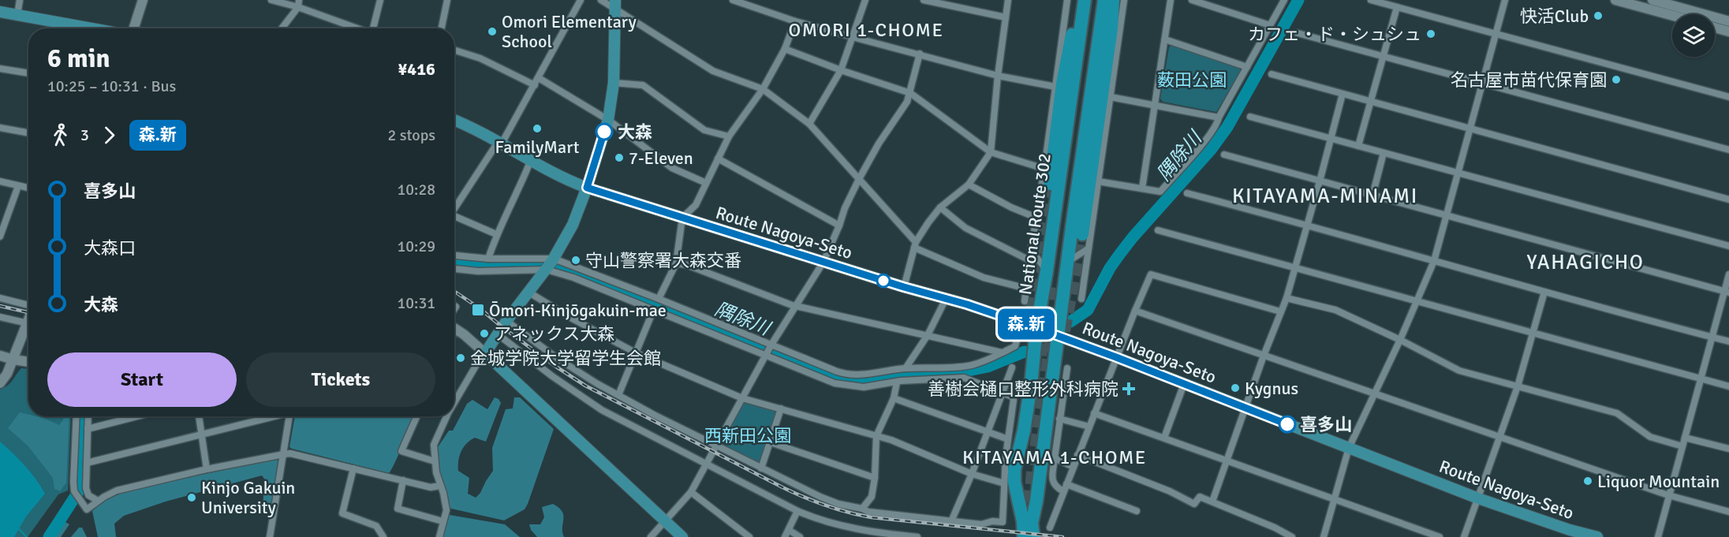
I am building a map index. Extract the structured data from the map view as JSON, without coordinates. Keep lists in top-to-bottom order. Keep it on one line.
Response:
{"streets":{"highway":["National Route 302"],"main road":["Route Nagoya-Seto"]},"crossings":[["National Route 302","Route Nagoya-Seto"]],"districts":["OMORI 1-CHOME","KITAYAMA-MINAMI","YAHAGICHO","KITAYAMA 1-CHOME"],"water":["隅除川"],"parks":["薮田公園","西新田公園"],"places":{"other":["快活Club","Omori Elementary School","カフェ・ド・シュシュ","名古屋市苗代保育園","FamilyMart","大森","7-Eleven","守山警察署大森交番","アネックス大森","金城学院大学留学生会館","Kygnus","喜多山","Liquor Mountain","Kinjo Gakuin University"],"transit":["Ōmori-Kinjōgakuin-mae"],"health":["善樹会樋口整形外科病院"]},"lines":["bus line 森.新"],"page":{"on_map":"森.新","heading":["6 min","10:25 – 10:31 · Bus","¥416"],"legs":["3","森.新","2 stops"],"list":[{"name":"喜多山","value":"10:28"},{"name":"大森口","value":"10:29"},{"name":"大森","value":"10:31"}],"buttons":["Start","Tickets"]}}
